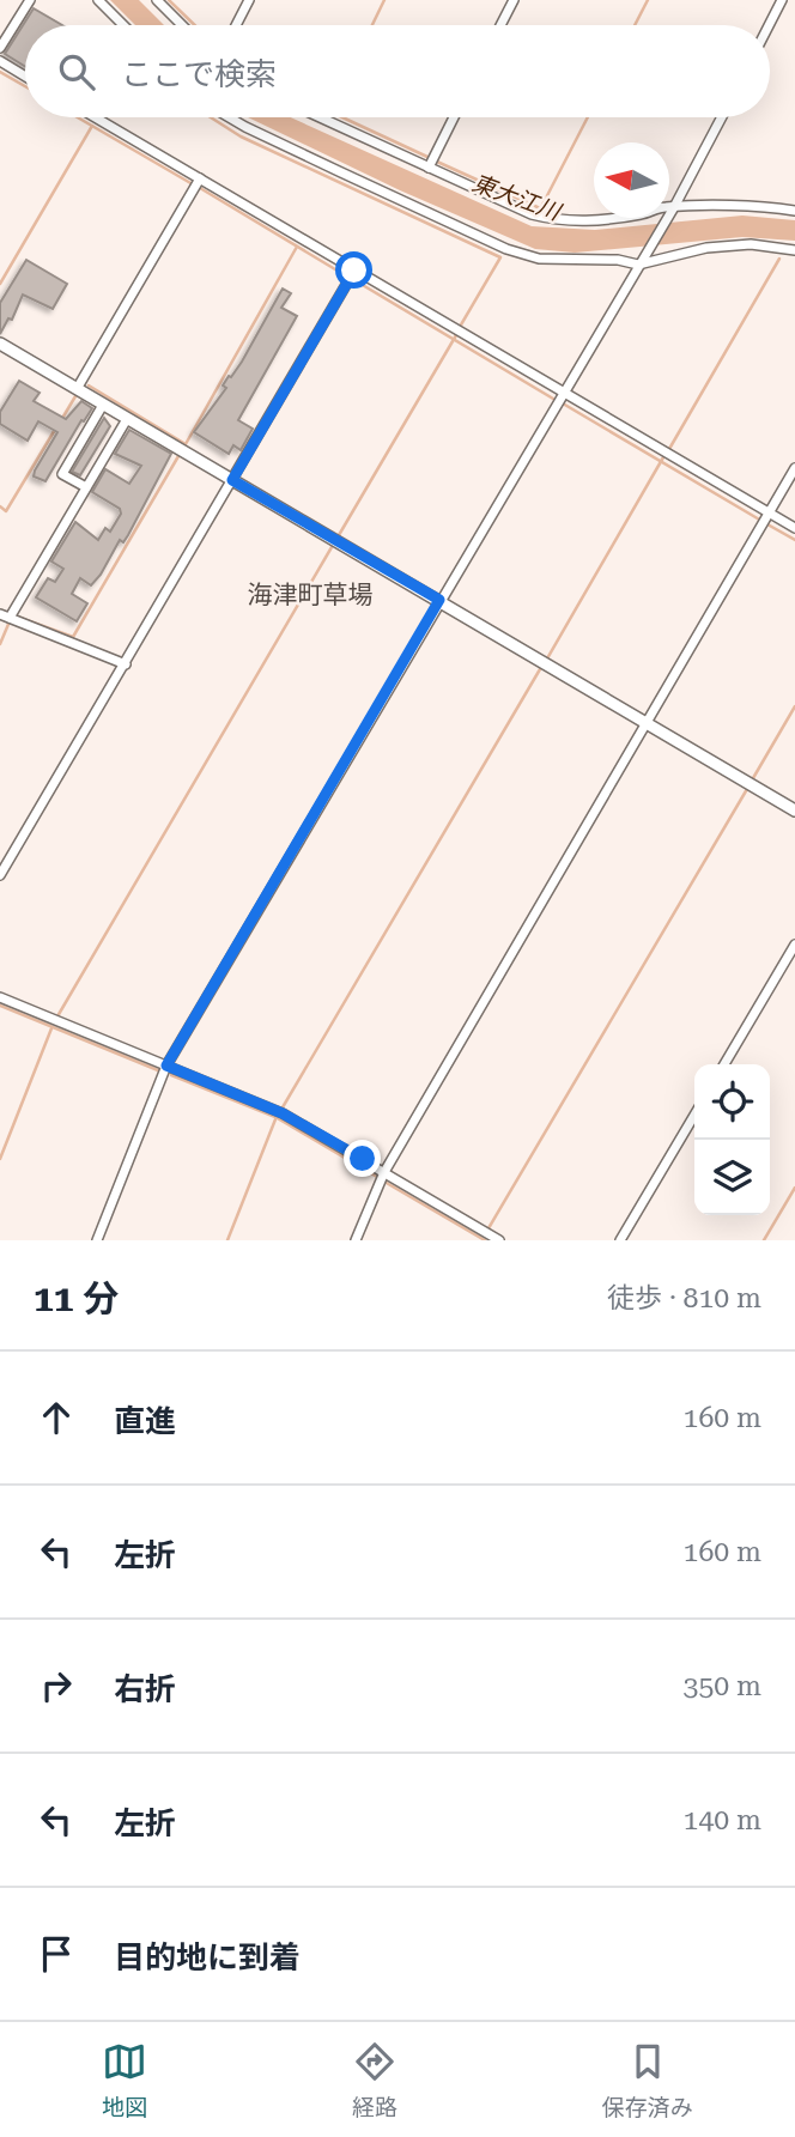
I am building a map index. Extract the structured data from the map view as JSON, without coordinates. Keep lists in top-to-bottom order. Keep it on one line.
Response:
{"districts":["海津町草場"],"water":["東大江川"],"north":"left","page":{"search":"ここで検索","heading":["11 分","徒歩 · 810 m"],"list":[["直進","160 m"],["左折","160 m"],["右折","350 m"],["左折","140 m"],"目的地に到着"],"nav":["地図","経路","保存済み"]}}
